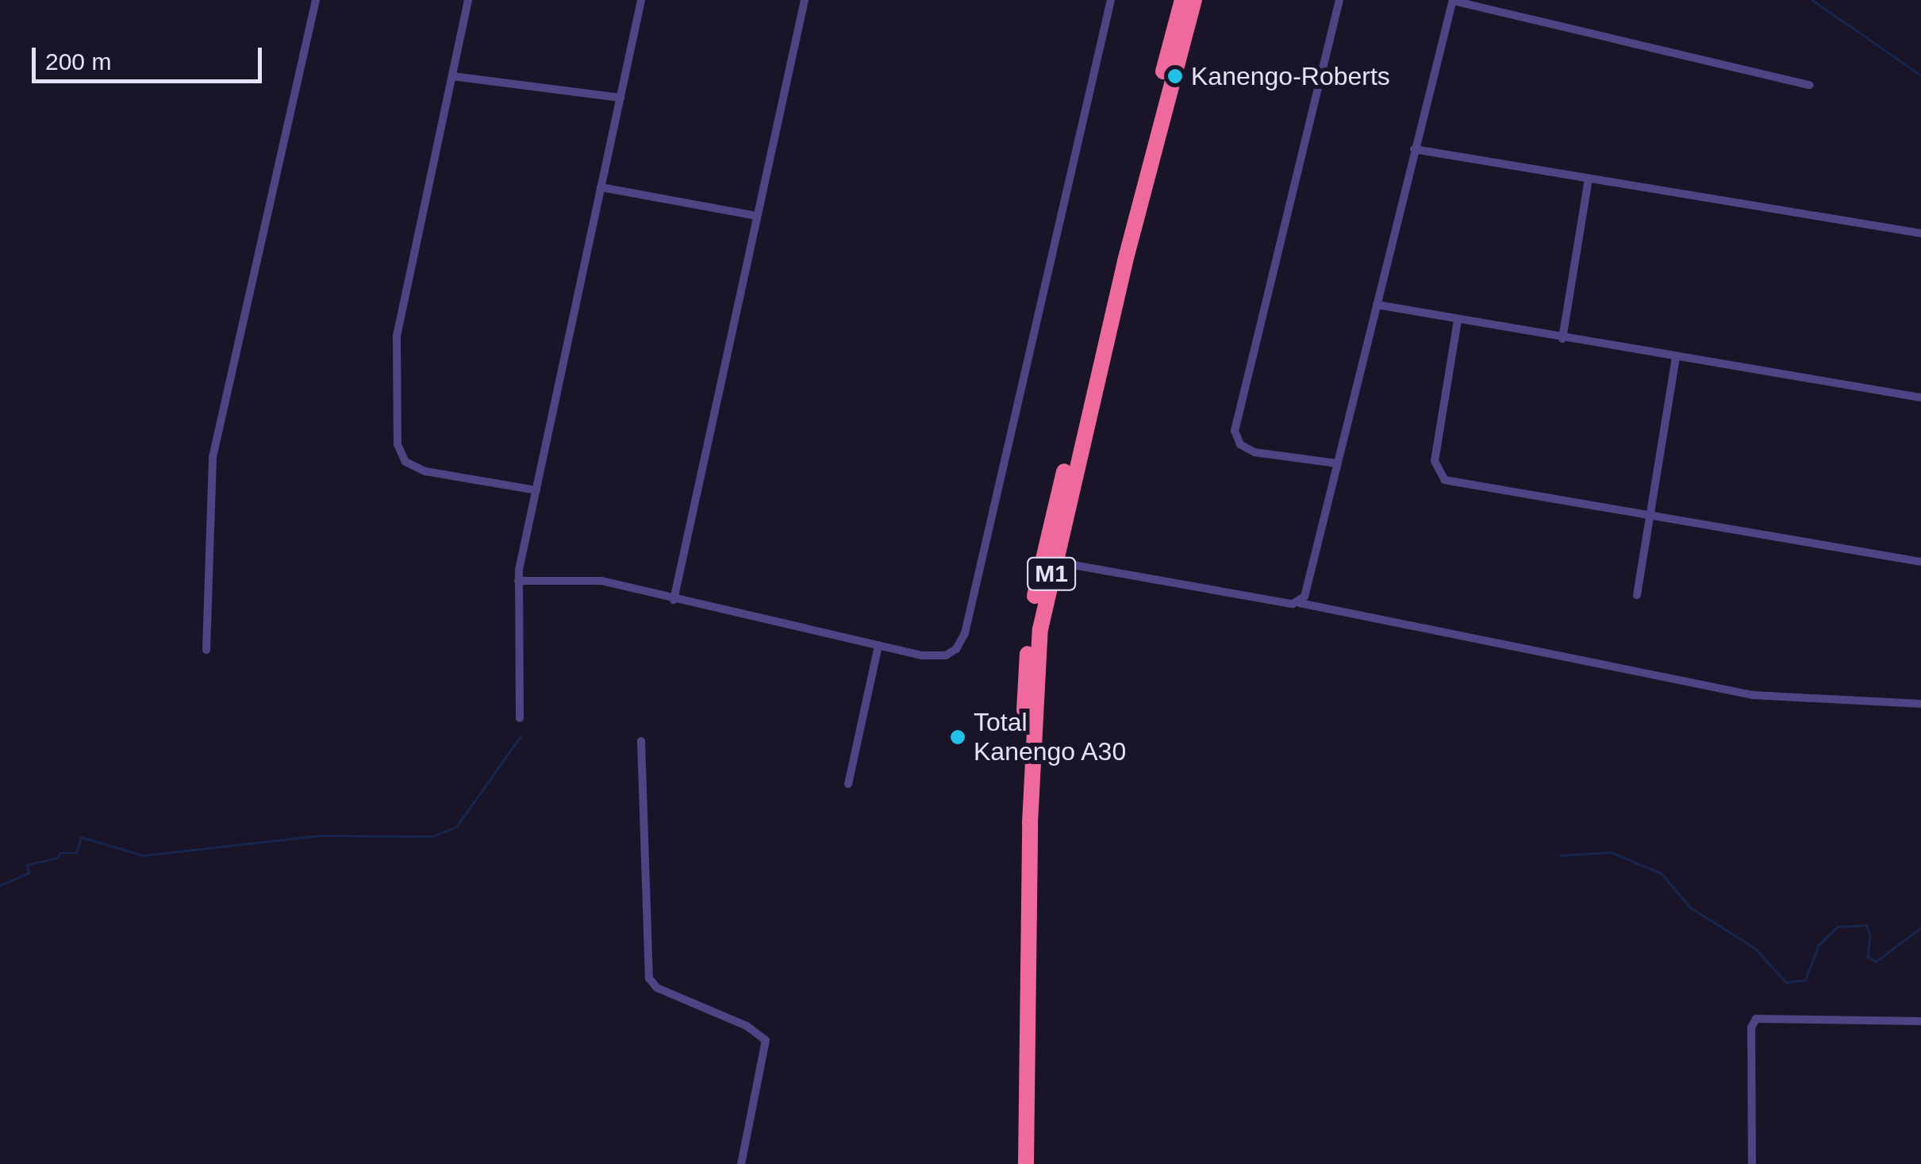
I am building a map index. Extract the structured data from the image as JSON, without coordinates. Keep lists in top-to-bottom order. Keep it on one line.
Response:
{"streets":{"highway":["M1"]},"places":["Kanengo-Roberts","Total Kanengo A30"],"scale_bar":"200 m"}
